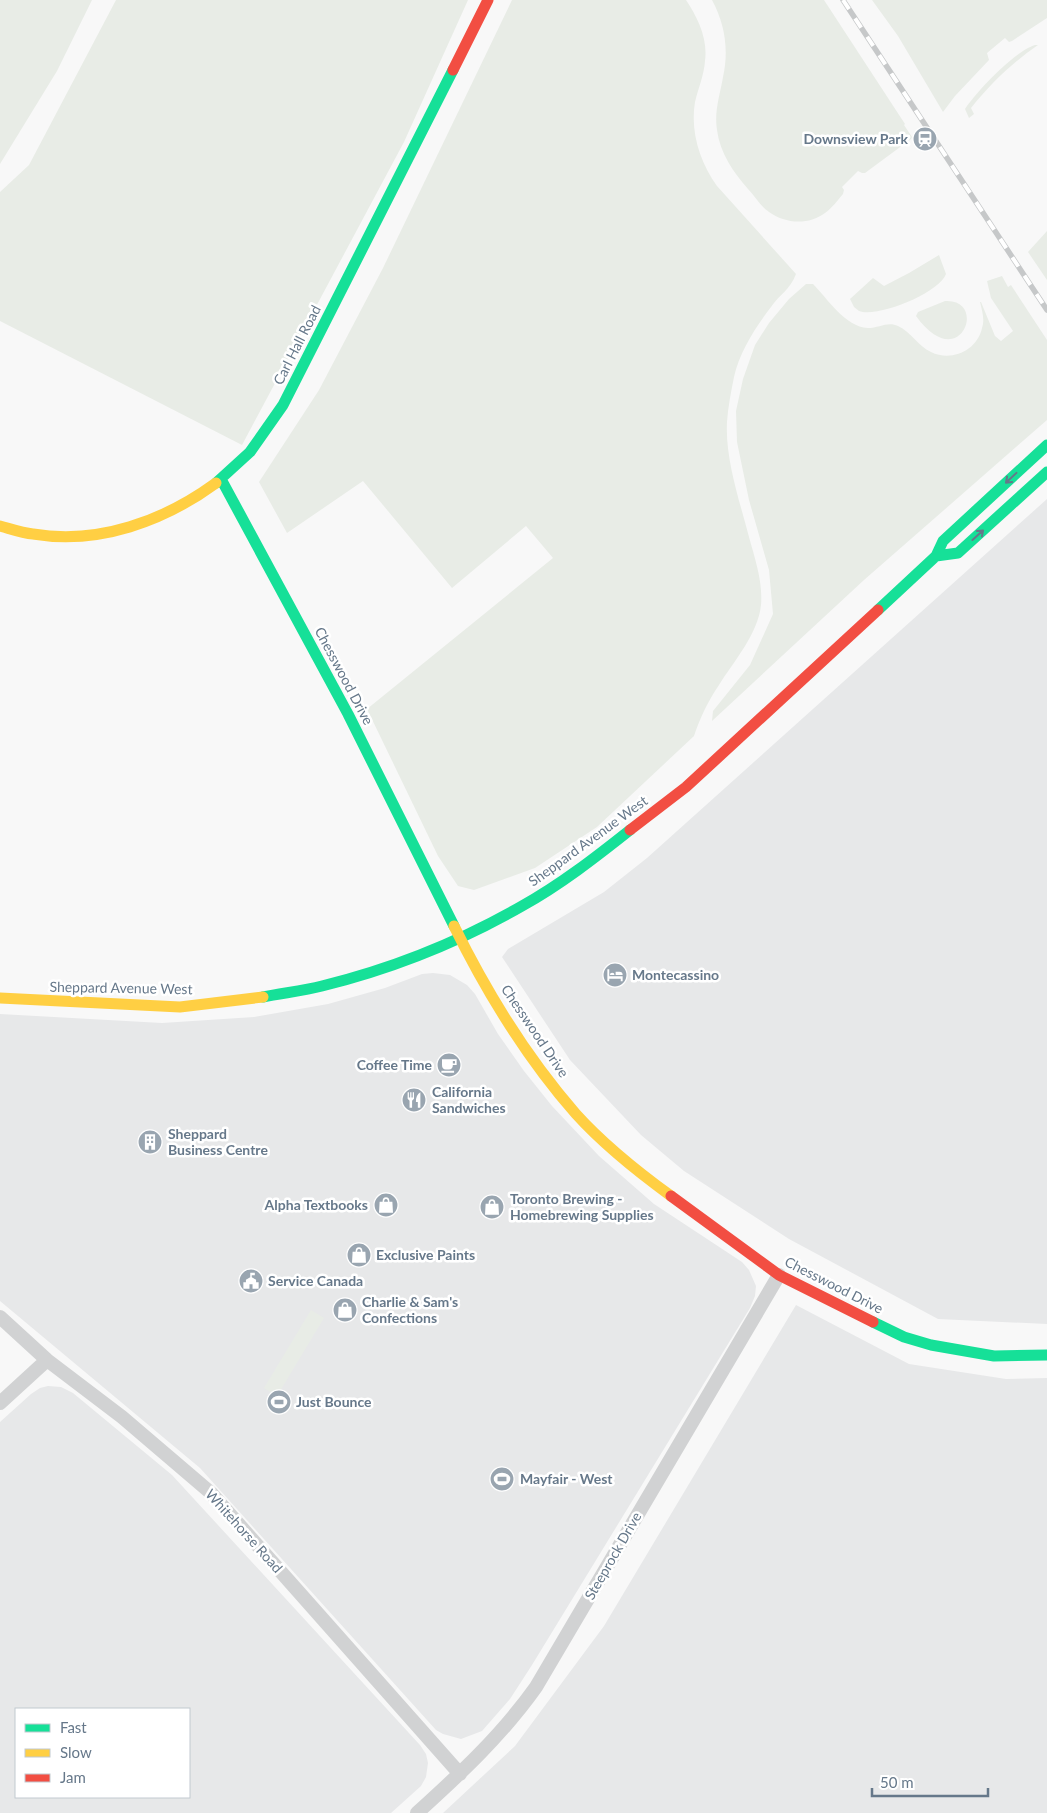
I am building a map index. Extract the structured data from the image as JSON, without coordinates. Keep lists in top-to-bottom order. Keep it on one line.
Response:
{"streets":{"street":["Carl Hall Road","Chesswood Drive","Sheppard Avenue West","Whitehorse Road","Steeprock Drive"]},"crossings":[["Carl Hall Road","Chesswood Drive"],["Chesswood Drive","Sheppard Avenue West"],["Chesswood Drive","Steeprock Drive"],["Whitehorse Road","Steeprock Drive"]],"places":{"station":["Downsview Park"],"hotel":["Montecassino"],"cafe":["Coffee Time"],"restaurant":["California Sandwiches"],"building":["Sheppard Business Centre"],"shop":["Alpha Textbooks","Toronto Brewing - Homebrewing Supplies","Exclusive Paints","Charlie & Sam's Confections"],"public building":["Service Canada"],"sports":["Just Bounce","Mayfair - West"]},"legend":["Fast","Slow","Jam"],"scale_bar":"50 m"}
